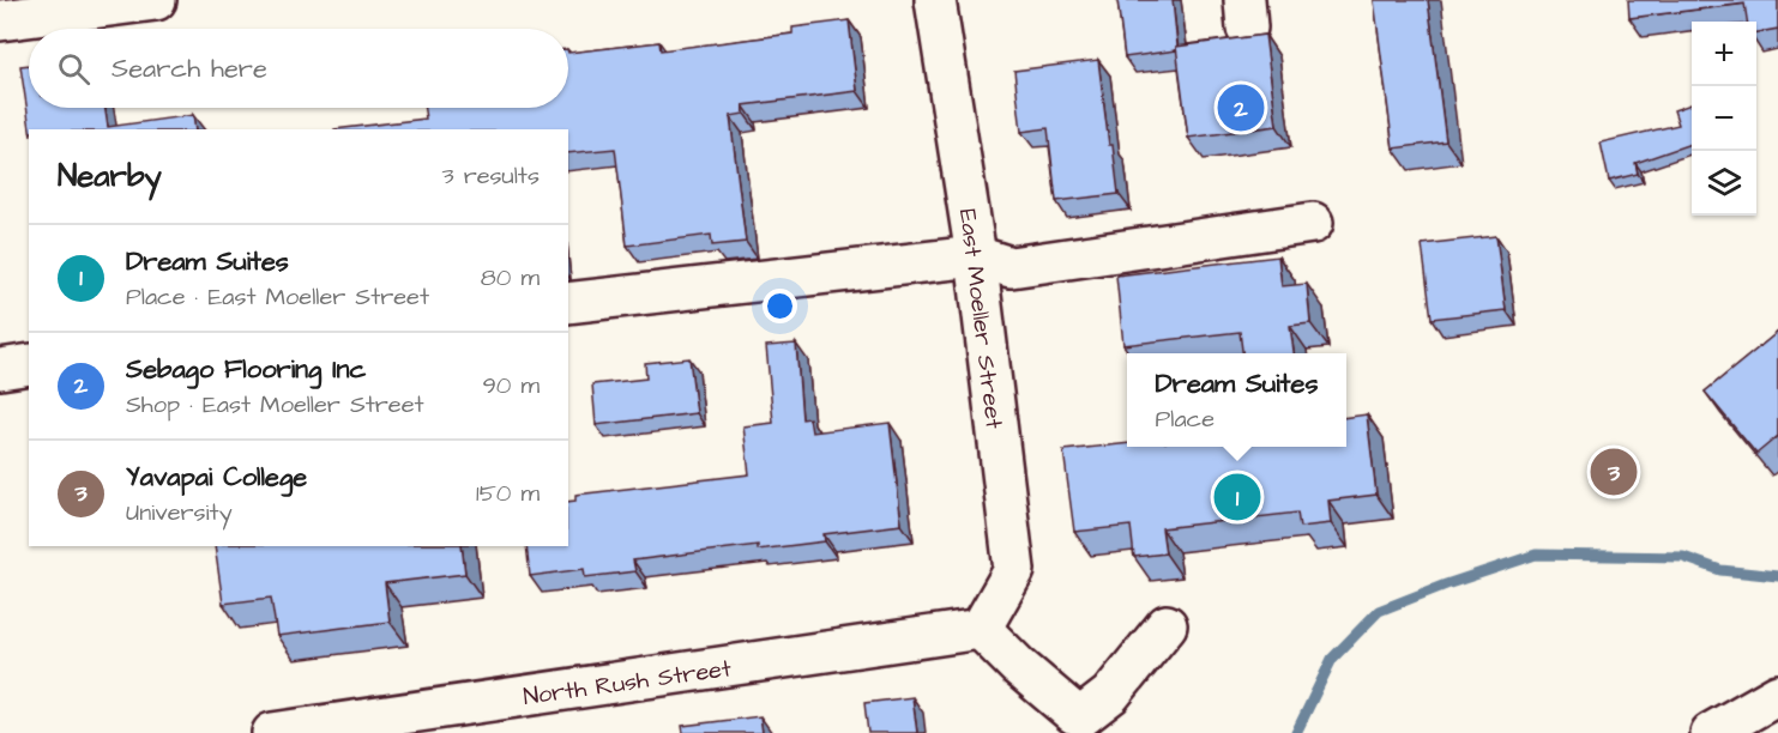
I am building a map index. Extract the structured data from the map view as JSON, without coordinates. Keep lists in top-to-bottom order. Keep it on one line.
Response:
{"streets":{"street":["East Moeller Street","North Rush Street"]},"crossings":[["East Moeller Street","North Rush Street"]],"page":{"map_buttons":["+","−"],"search":"Search here","pins":["2","3","1"],"heading":["Nearby","3 results"],"list":[{"mark":"1","name":"Dream Suites","note":"Place · East Moeller Street","value":"80 m"},{"mark":"2","name":"Sebago Flooring Inc","note":"Shop · East Moeller Street","value":"90 m"},{"mark":"3","name":"Yavapai College","note":"University","value":"150 m"}],"popup":["Dream Suites","Place"]}}
